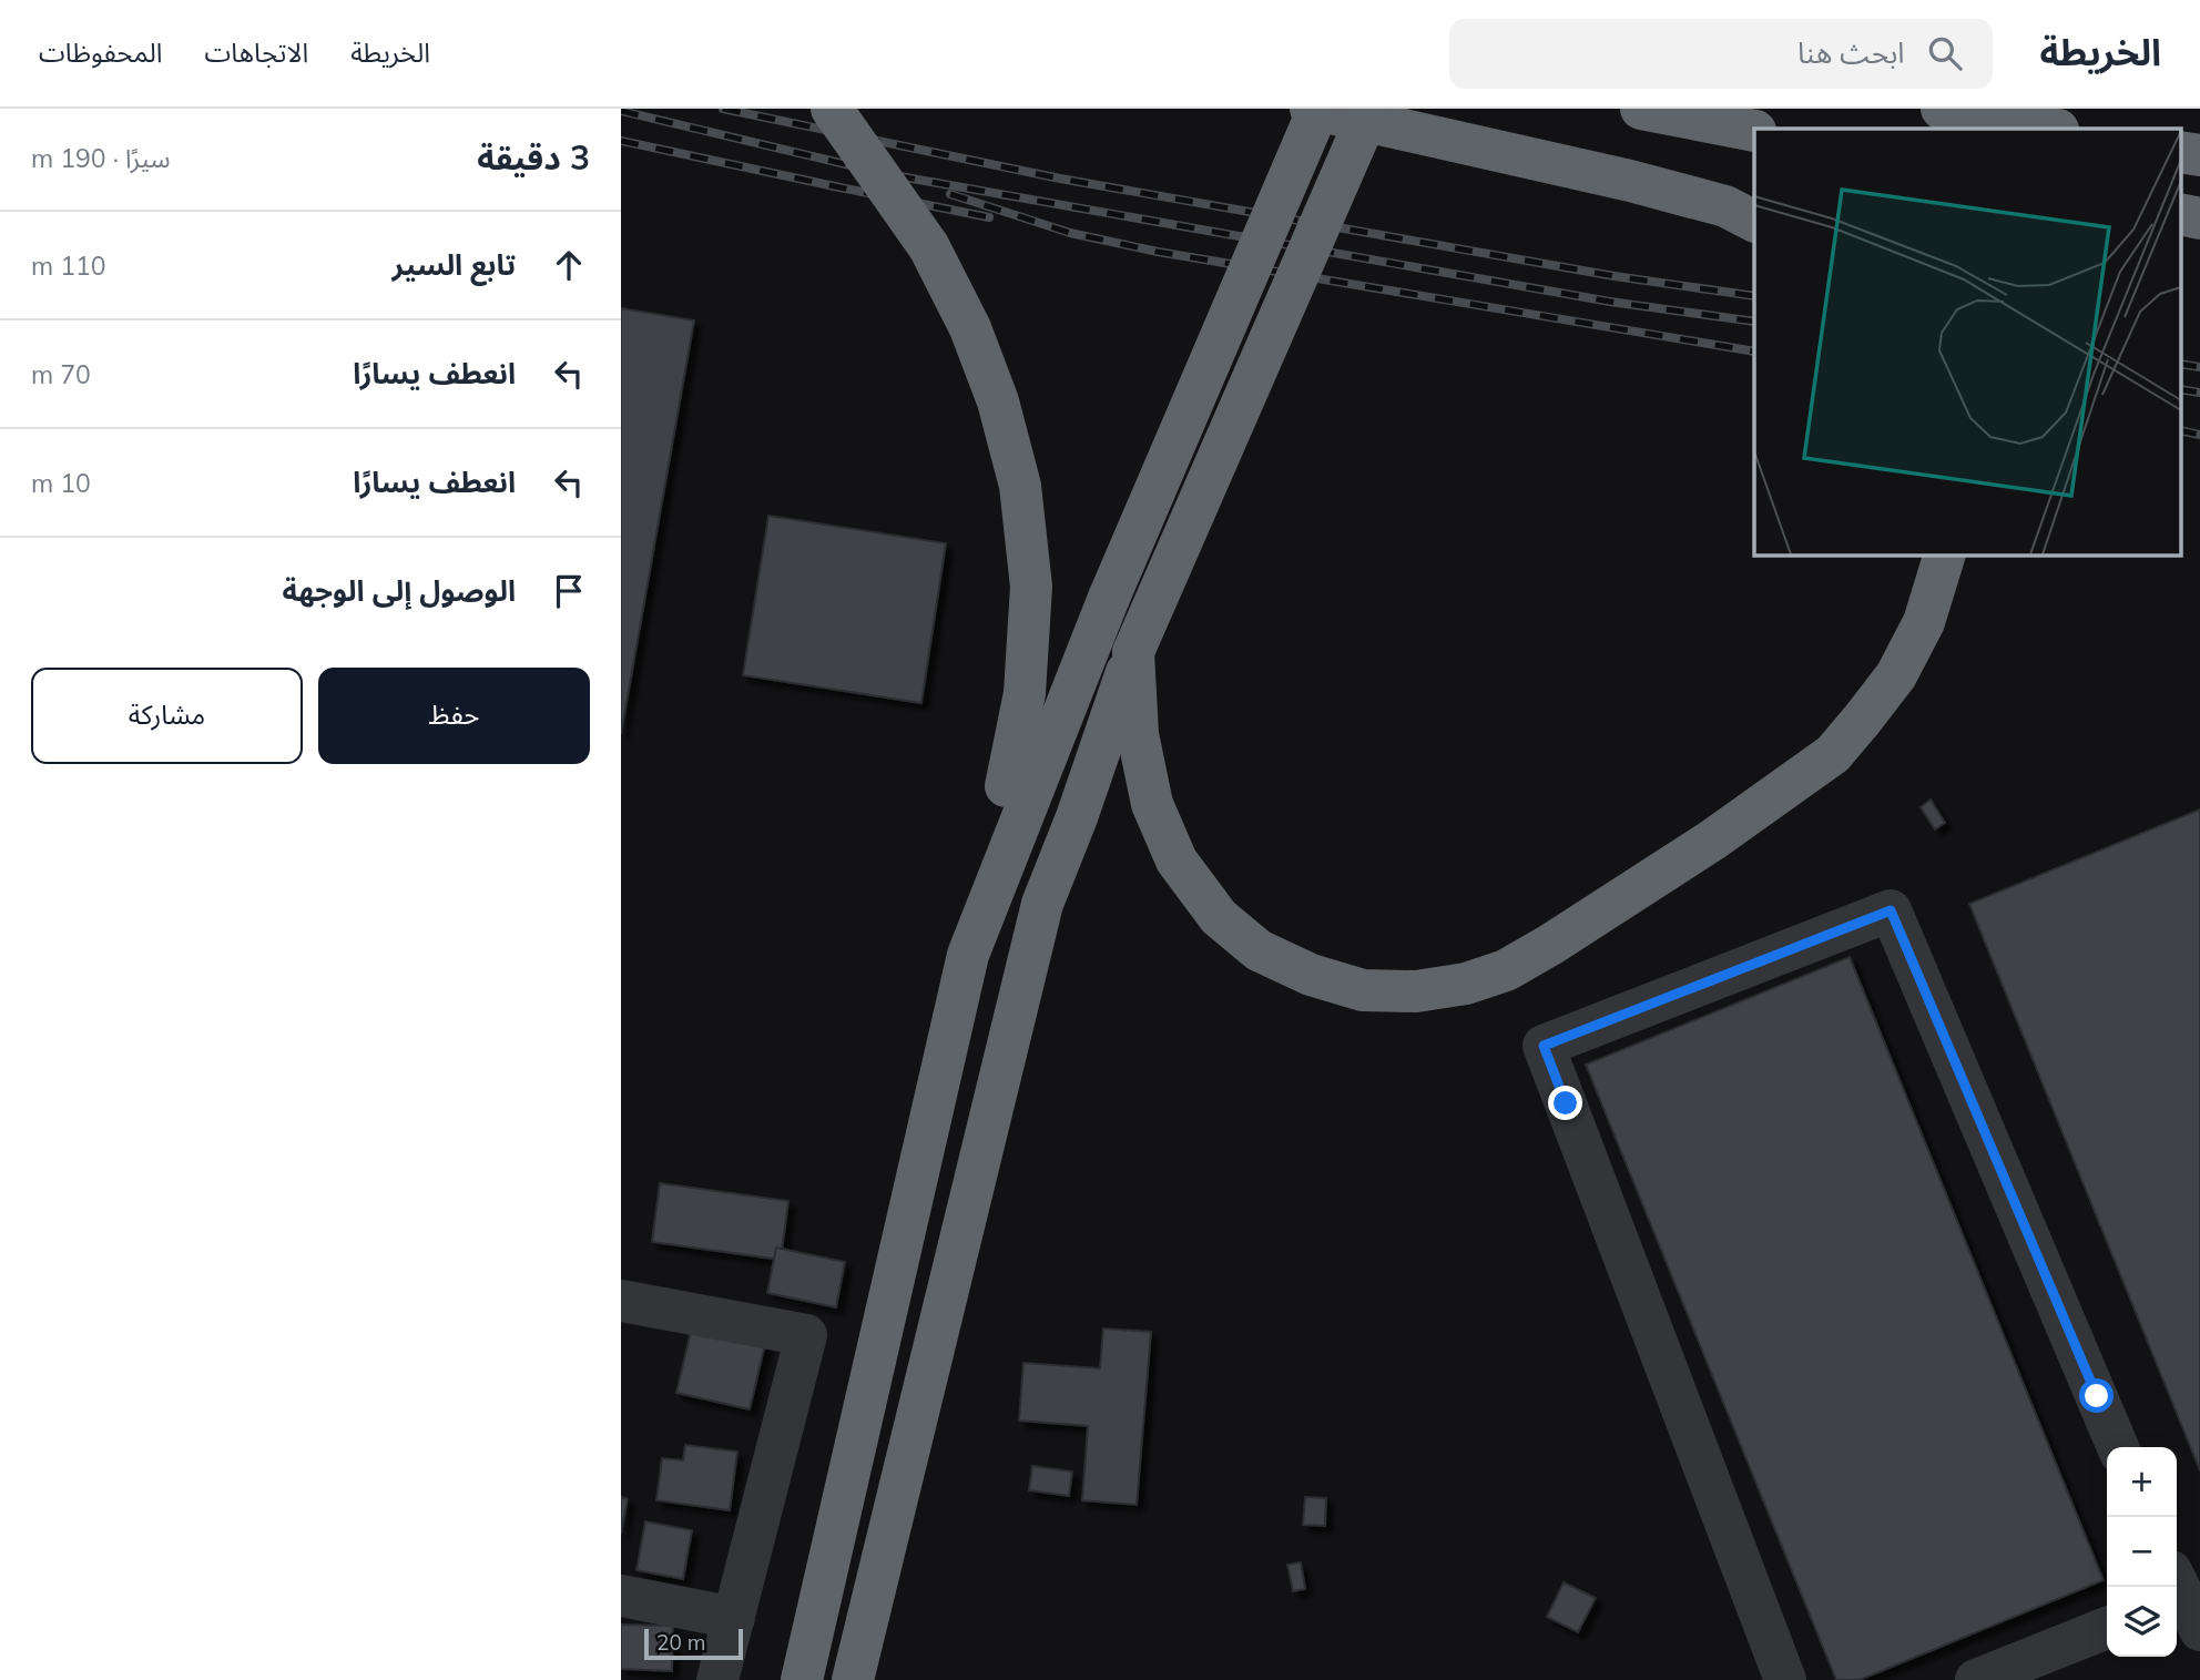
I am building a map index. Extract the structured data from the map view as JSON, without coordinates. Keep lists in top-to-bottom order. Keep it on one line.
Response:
{"scale_bar":"20 m","page":{"header":"الخريطة","search":"ابحث هنا","nav":["الخريطة","الاتجاهات","المحفوظات"],"heading":["3 دقيقة","سيرًا · 190 m"],"list":[["تابع السير","110 m"],["انعطف يسارًا","70 m"],["انعطف يسارًا","10 m"],"الوصول إلى الوجهة"],"buttons":["حفظ","مشاركة"],"map_buttons":["+","−"],"scale":"20 m"}}
